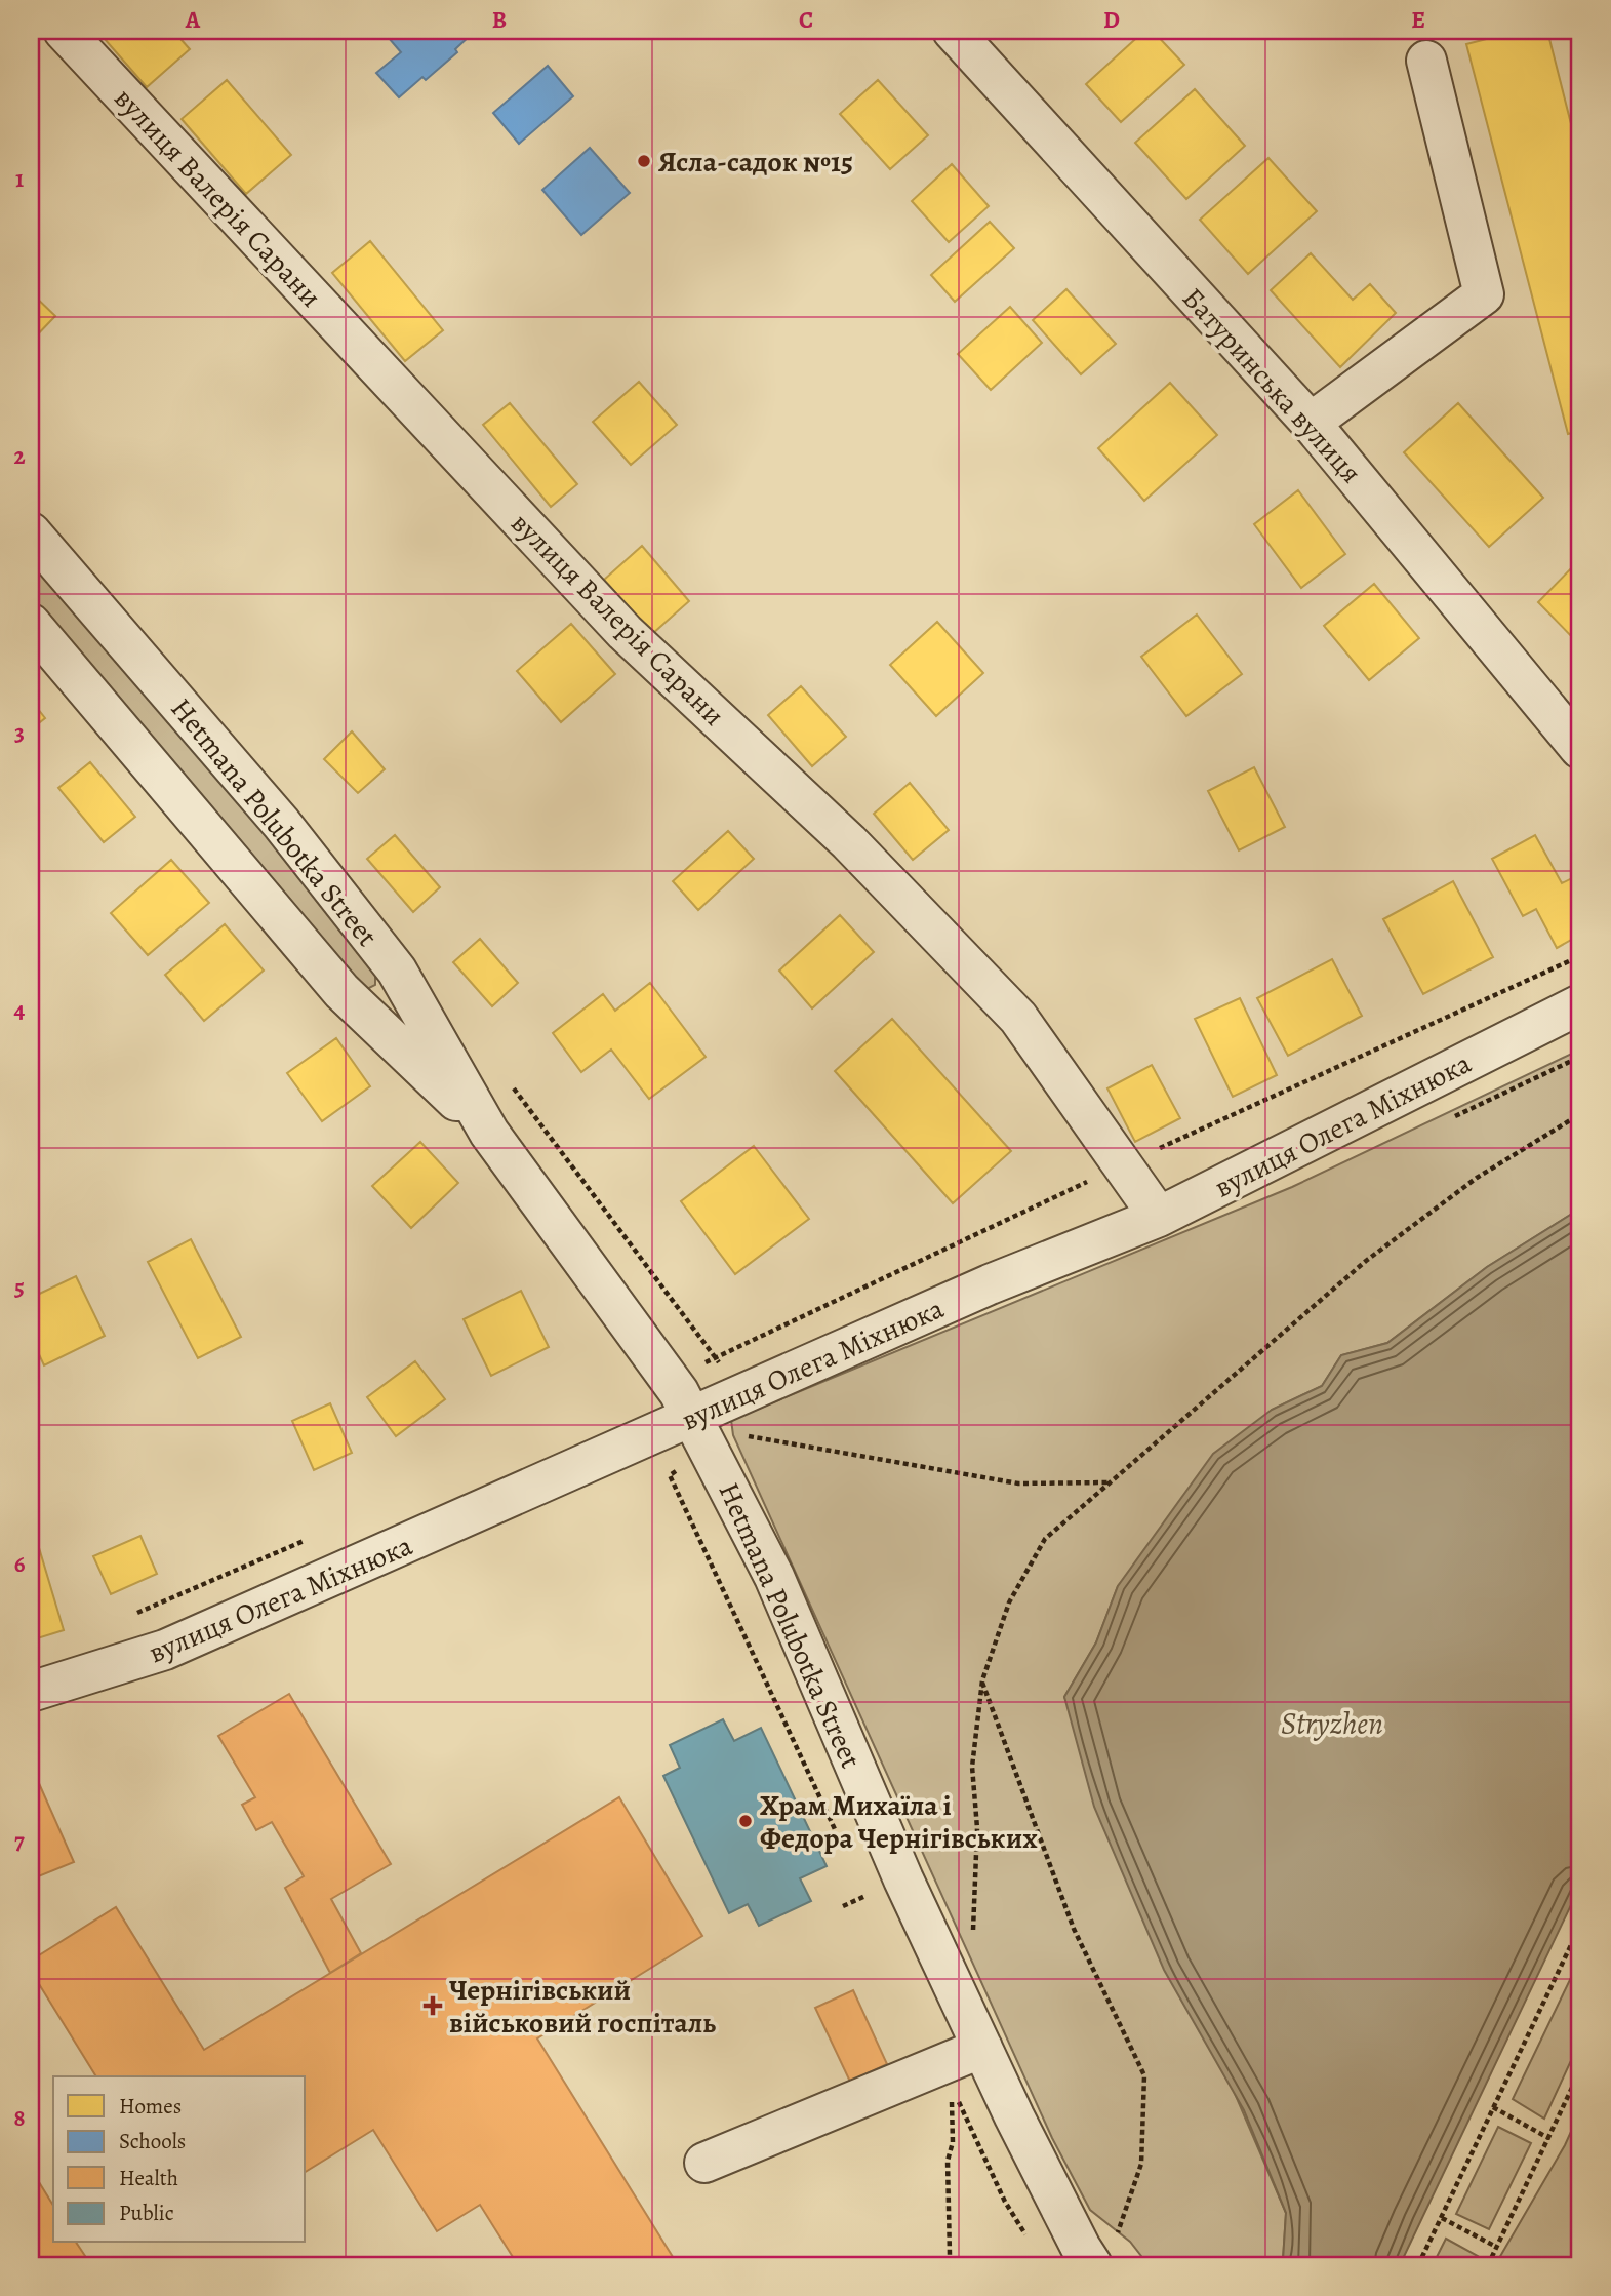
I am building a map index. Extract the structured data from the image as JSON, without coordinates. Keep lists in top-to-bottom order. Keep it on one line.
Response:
{"streets":{"street":["вулиця Валерія Сарани","Батуринська вулиця","Hetmana Polubotka Street","вулиця Олега Міхнюка"]},"crossings":[["вулиця Валерія Сарани","вулиця Олега Міхнюка"],["Hetmana Polubotka Street","вулиця Олега Міхнюка"]],"water":["Stryzhen"],"places":{"other":["Ясла-садок №15","Храм Михаїла і Федора Чернігівських"],"health":["Чернігівський військовий госпіталь"]},"legend":["Homes","Schools","Health","Public"],"grid":{"columns":["A","B","C","D","E"],"rows":["1","2","3","4","5","6","7","8"]}}
